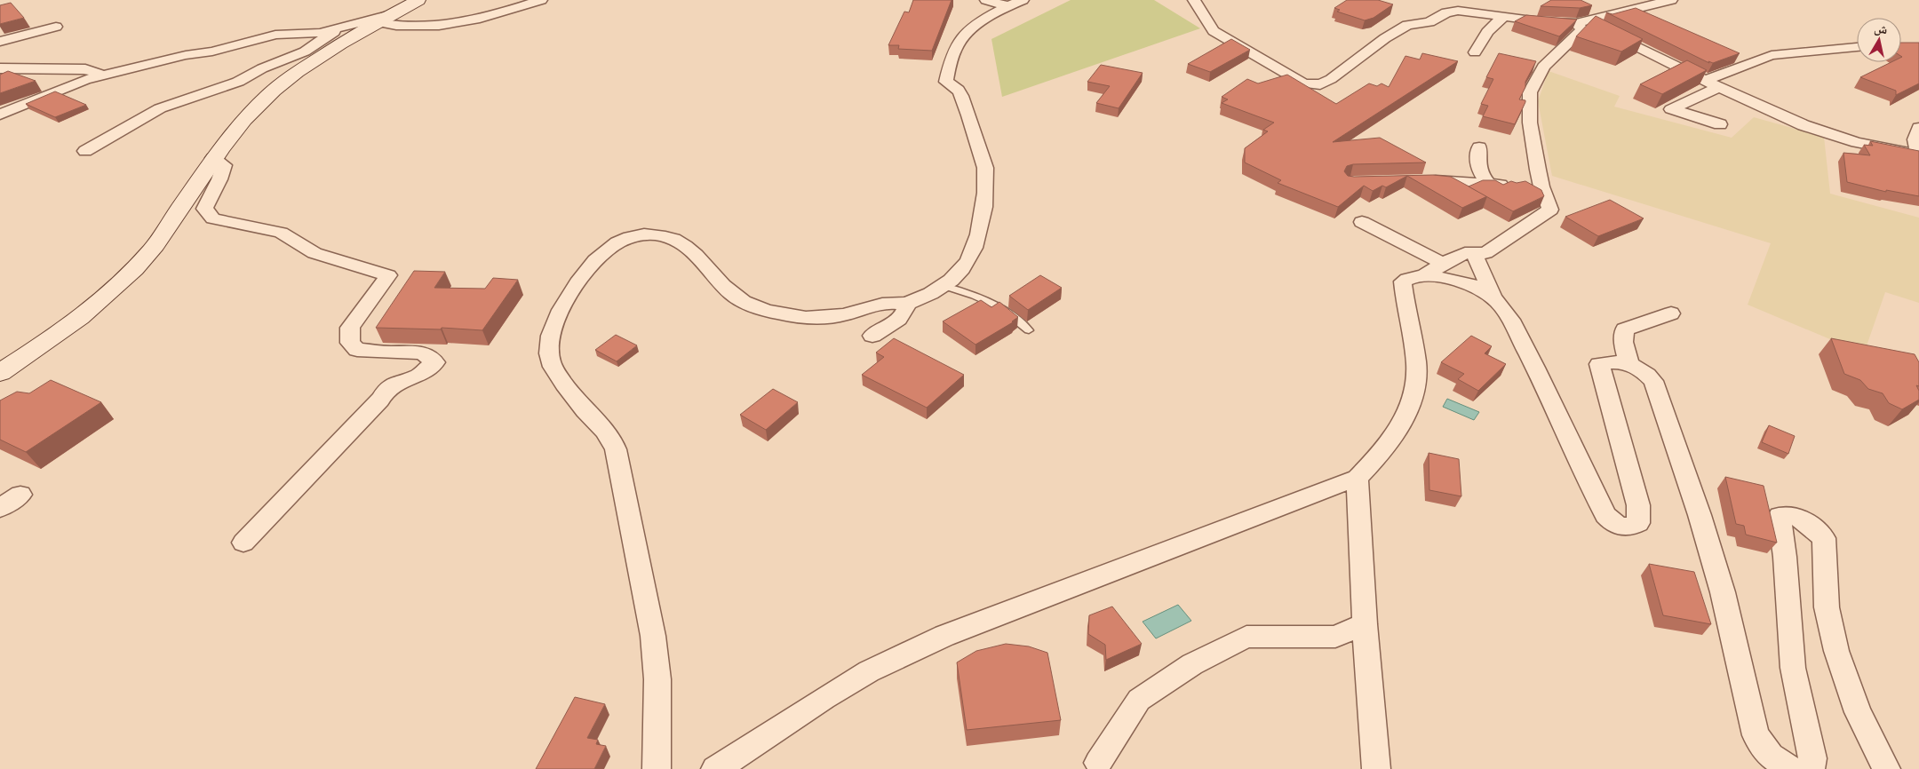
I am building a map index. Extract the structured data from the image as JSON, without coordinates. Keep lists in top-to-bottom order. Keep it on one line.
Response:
{"north":"top"}
